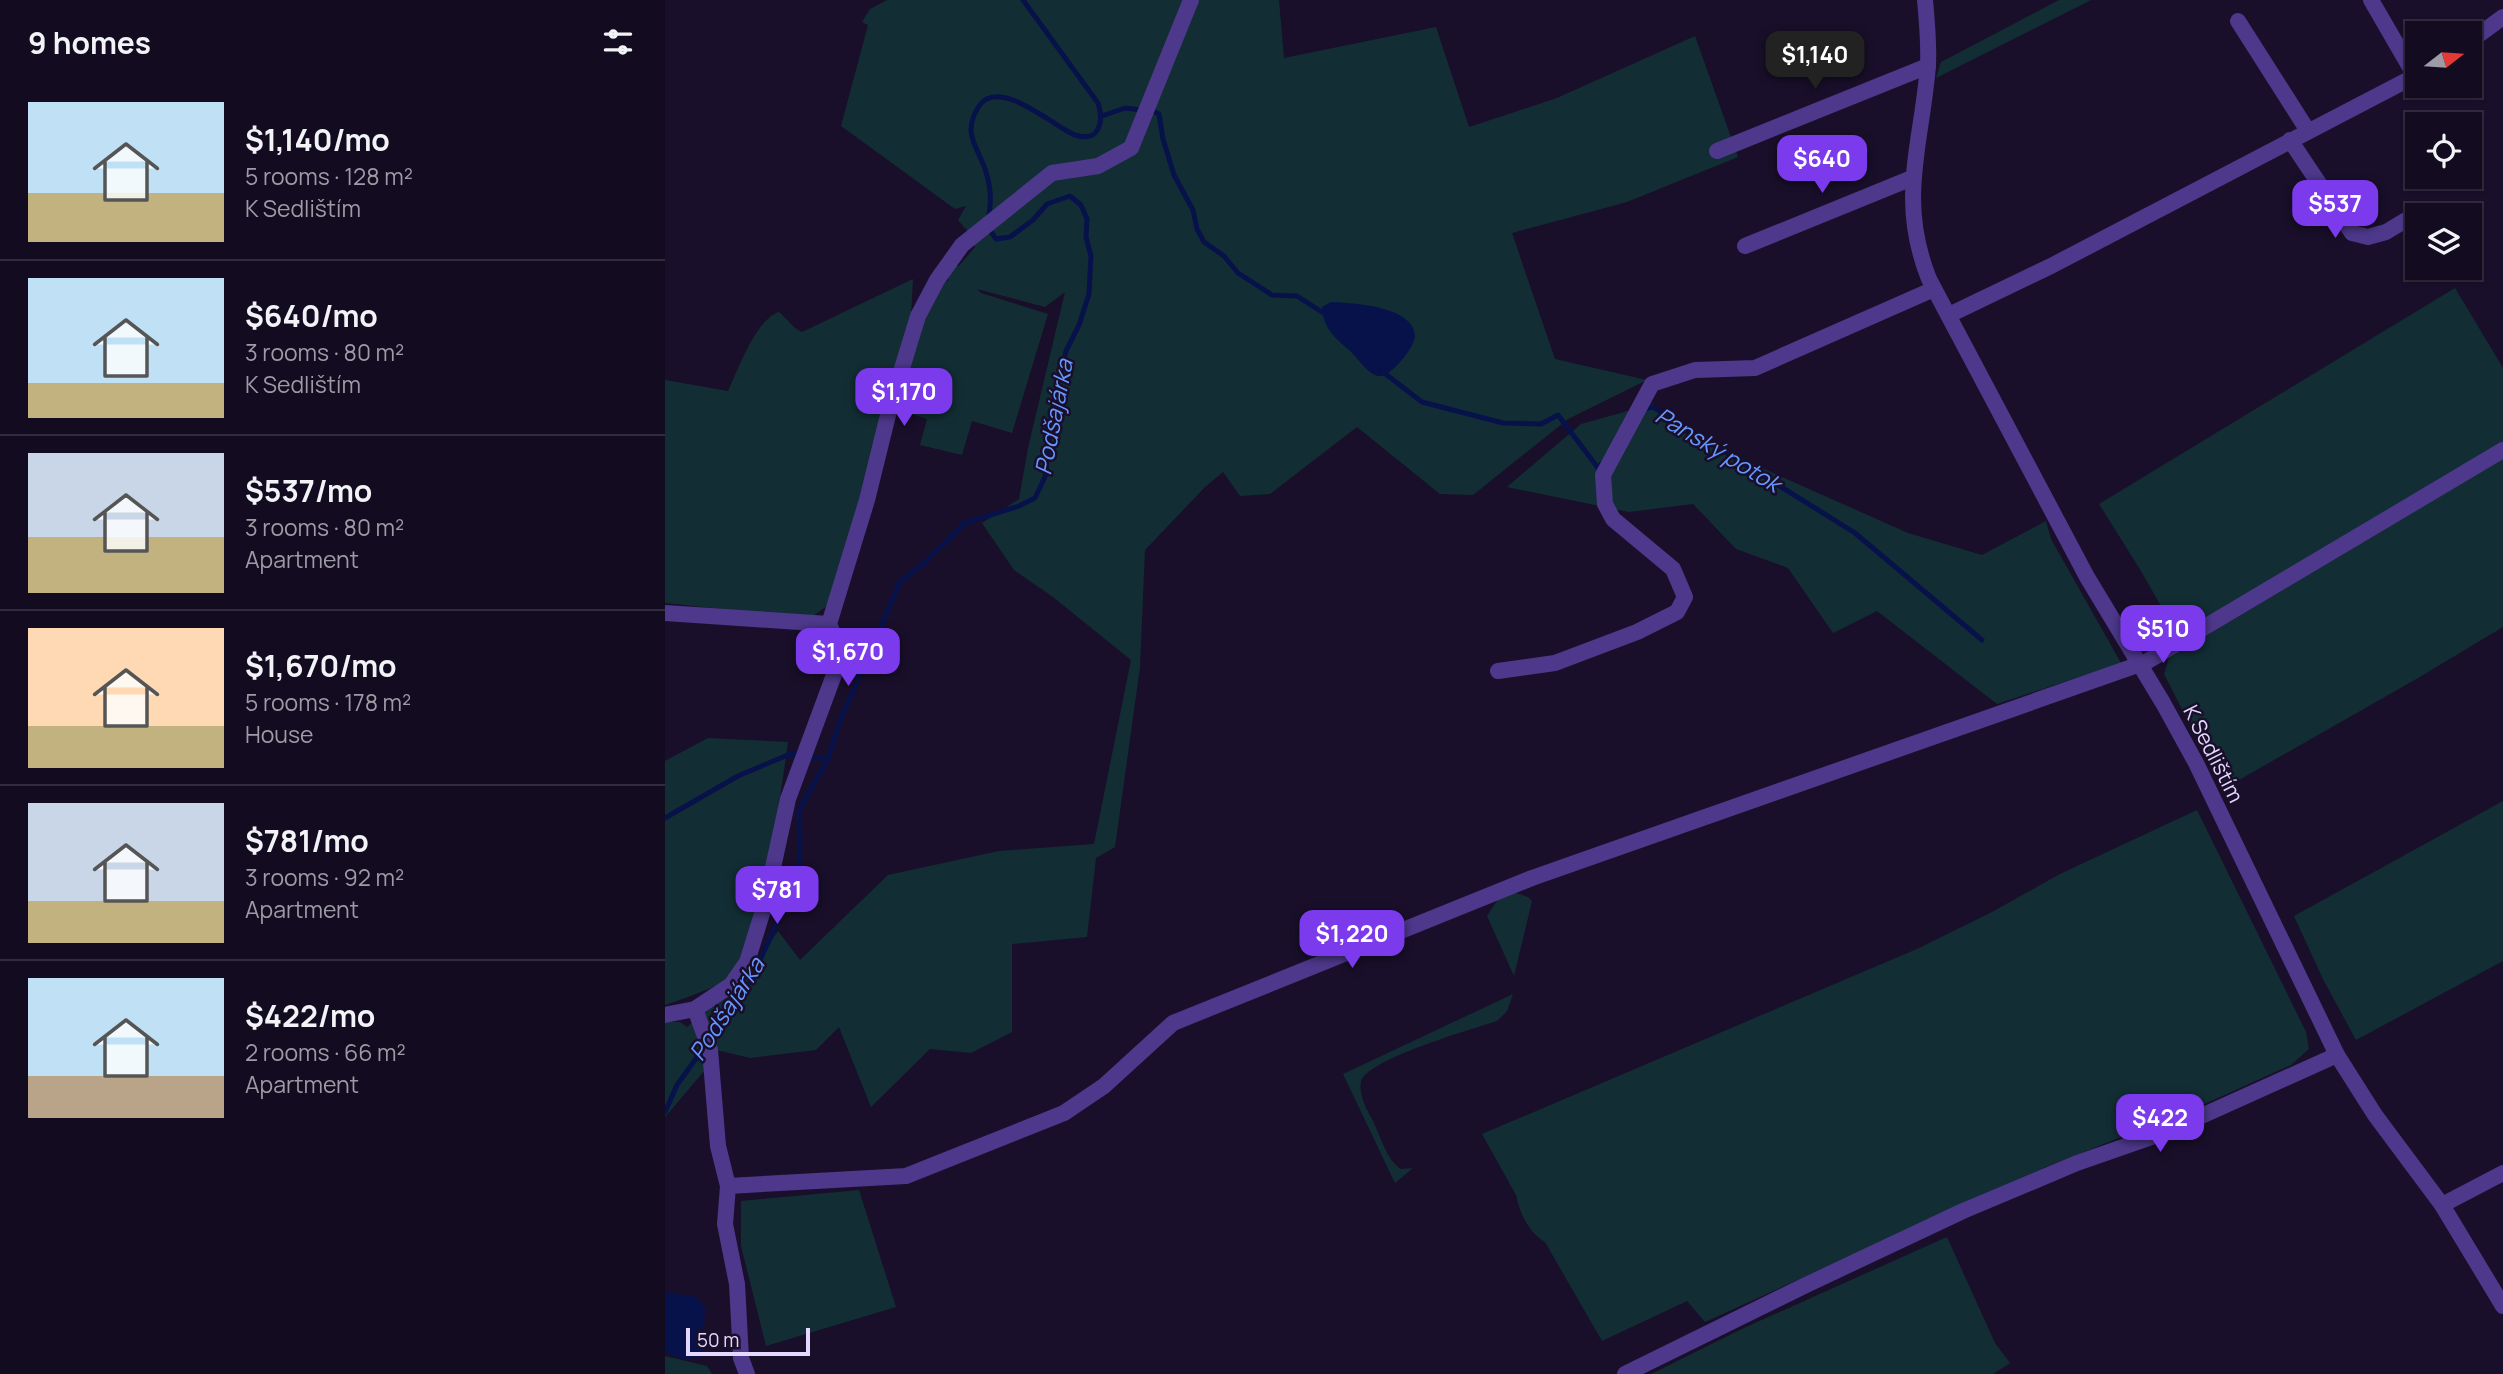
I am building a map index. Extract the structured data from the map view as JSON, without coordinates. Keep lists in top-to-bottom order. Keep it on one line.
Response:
{"streets":{"street":["K Sedlištím"]},"water":["Podšajárka","Panský potok"],"scale_bar":"50 m","north":"right","page":{"heading":"9 homes","price":["$1,140","$640","$537","$1,170","$510","$1,670","$781","$1,220","$422"],"list":[{"name":"$1,140/mo","note":"5 rooms · 128 m² · K Sedlištím"},{"name":"$640/mo","note":"3 rooms · 80 m² · K Sedlištím"},{"name":"$537/mo","note":"3 rooms · 80 m² · Apartment"},{"name":"$1,670/mo","note":"5 rooms · 178 m² · House"},{"name":"$781/mo","note":"3 rooms · 92 m² · Apartment"},{"name":"$422/mo","note":"2 rooms · 66 m² · Apartment"}],"scale":"50 m"}}
